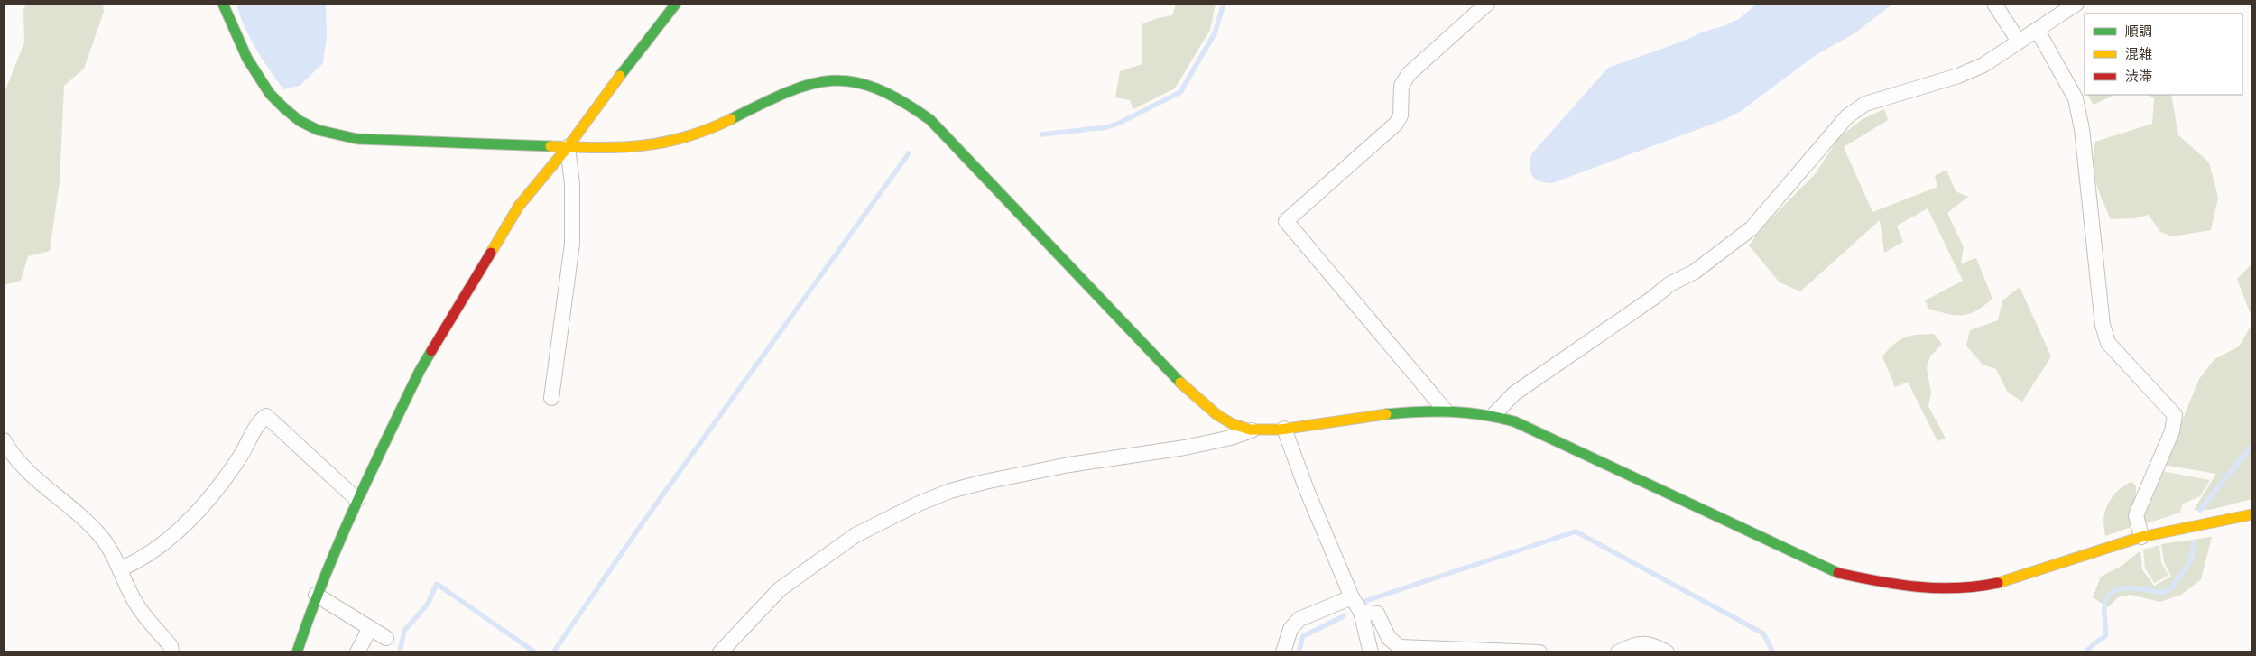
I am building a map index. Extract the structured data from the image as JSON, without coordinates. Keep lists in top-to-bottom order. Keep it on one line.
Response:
{"legend":["順調","混雑","渋滞"]}
